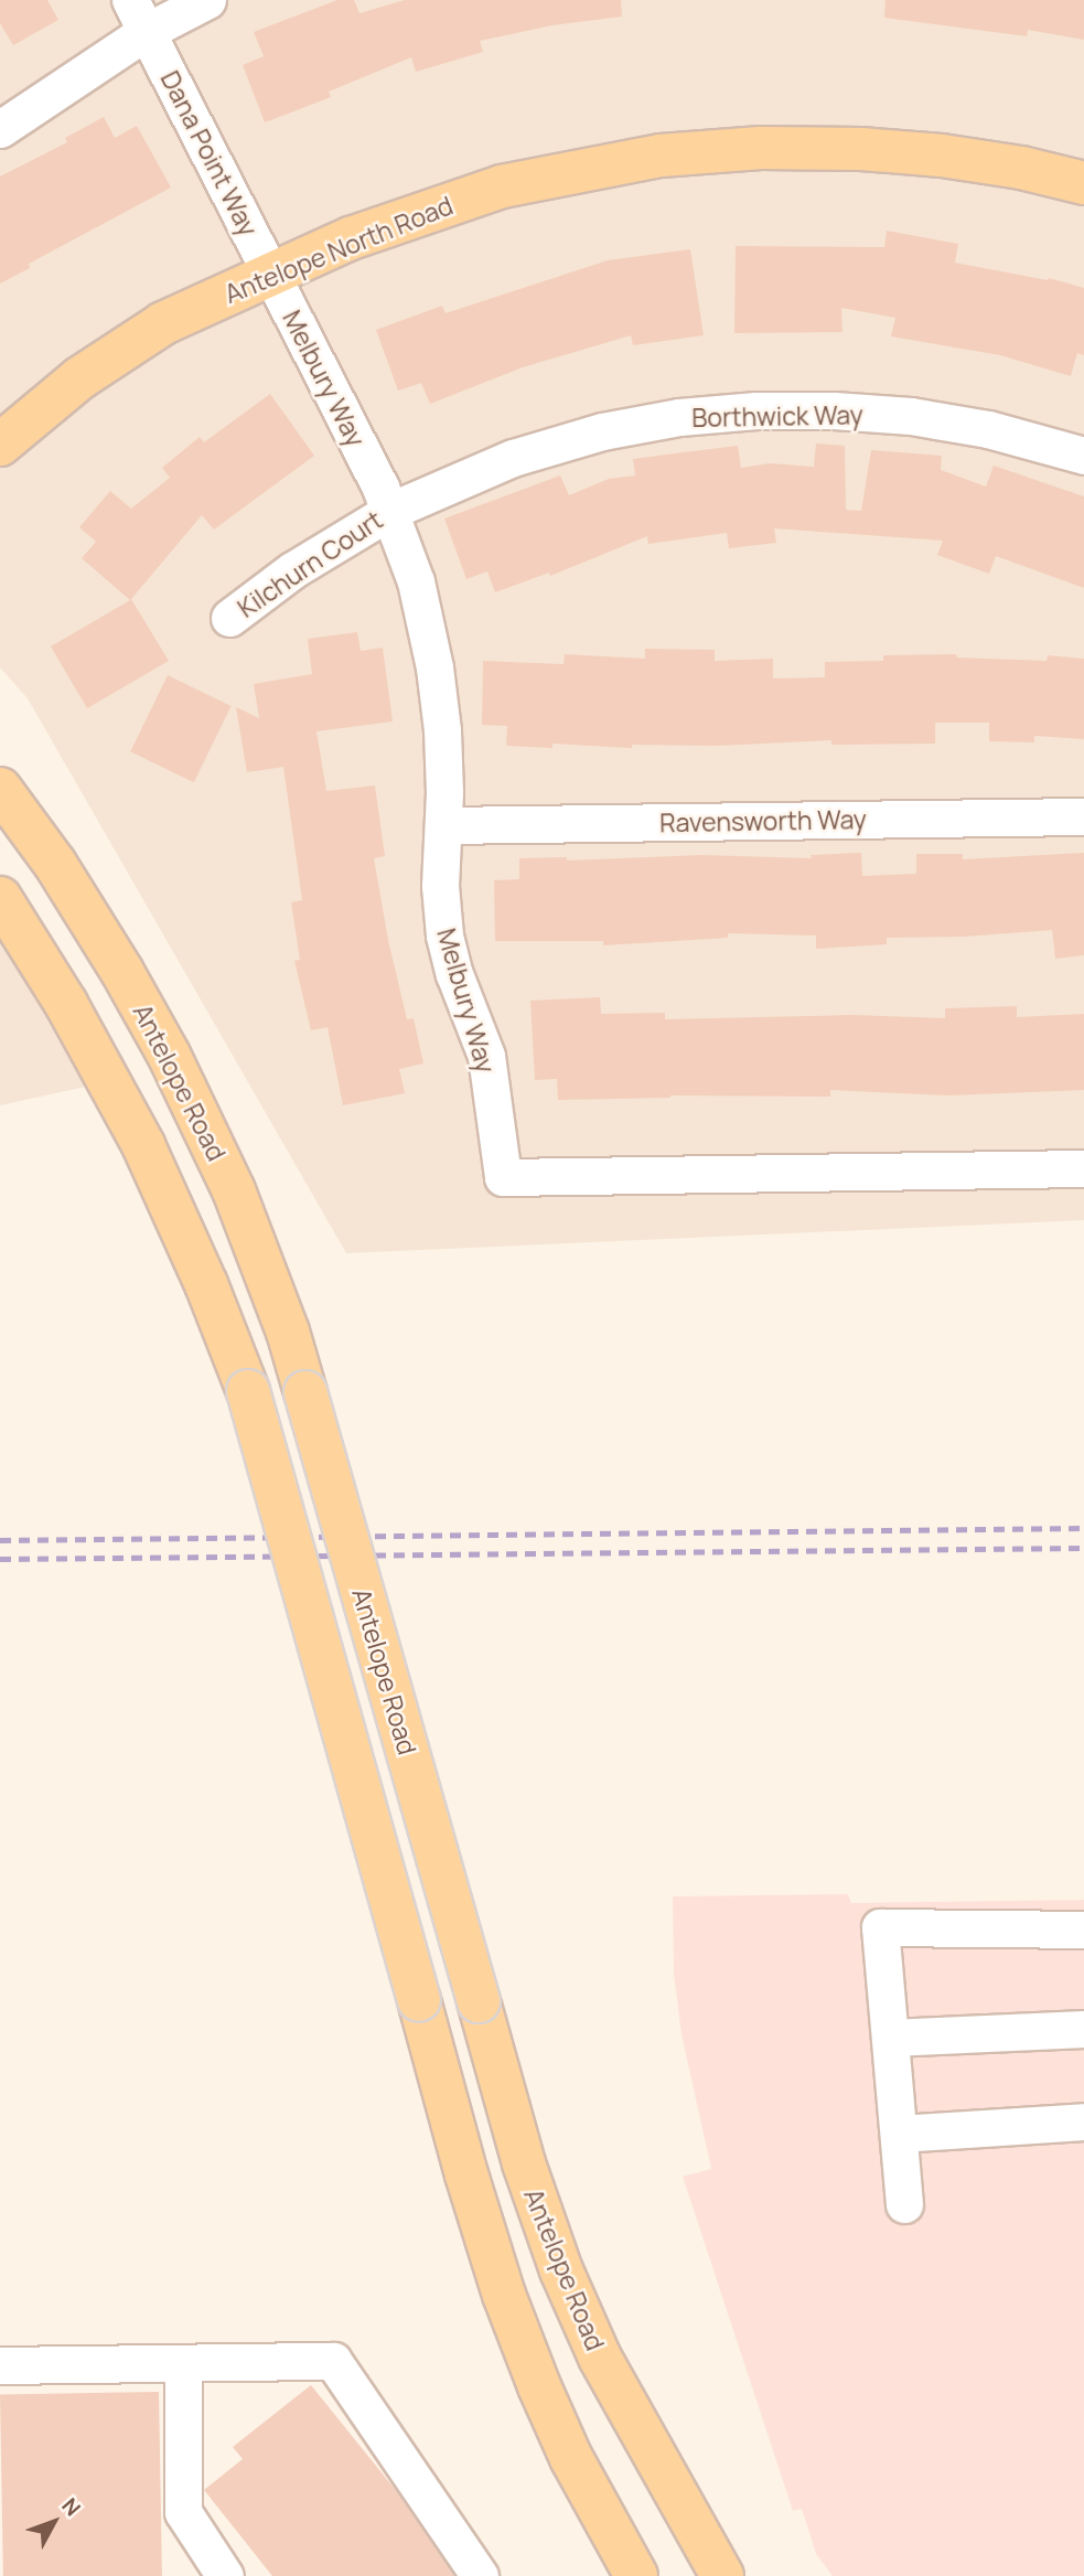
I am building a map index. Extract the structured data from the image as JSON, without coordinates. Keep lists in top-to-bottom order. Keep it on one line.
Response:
{"streets":{"main road":["Antelope North Road","Antelope Road"],"street":["Dana Point Way","Melbury Way","Borthwick Way","Kilchurn Court","Ravensworth Way"]},"crossings":[["Dana Point Way","Antelope North Road"],["Dana Point Way","Melbury Way"],["Antelope North Road","Melbury Way"],["Melbury Way","Borthwick Way"],["Melbury Way","Kilchurn Court"],["Melbury Way","Ravensworth Way"],["Borthwick Way","Kilchurn Court"]],"north":"top right"}
